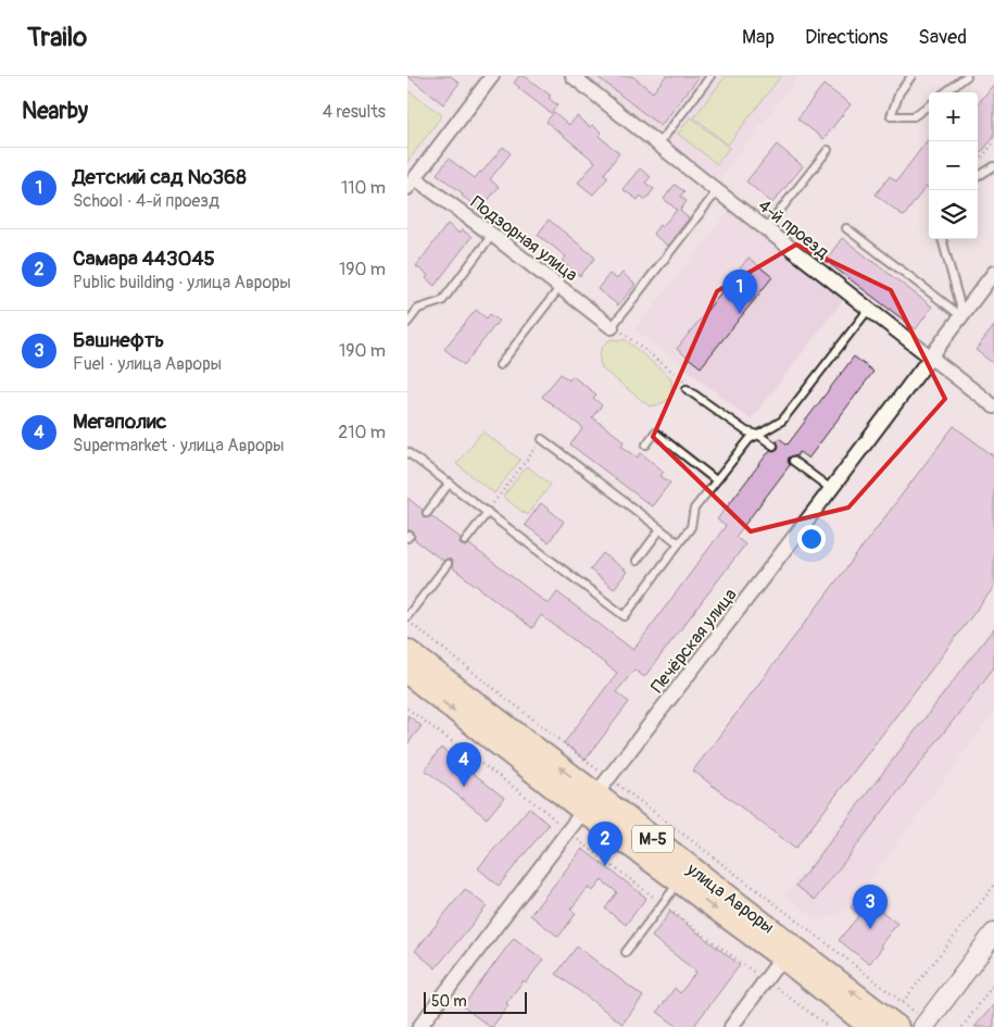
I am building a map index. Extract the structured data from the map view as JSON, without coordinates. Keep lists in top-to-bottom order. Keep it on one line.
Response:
{"streets":{"main road":["М-5","улица Авроры"],"street":["4-й проезд","Подзорная улица","Печёрская улица"]},"crossings":[["4-й проезд","Печёрская улица"],["Печёрская улица","улица Авроры"]],"scale_bar":"50 m","page":{"header":"Trailo","nav":["Map","Directions","Saved"],"heading":["Nearby","4 results"],"map_buttons":["+","−"],"list":[{"mark":"1","name":"Детский сад №368","note":"School · 4-й проезд","value":"110 m"},{"mark":"2","name":"Самара 443045","note":"Public building · улица Авроры","value":"190 m"},{"mark":"3","name":"Башнефть","note":"Fuel · улица Авроры","value":"190 m"},{"mark":"4","name":"Мегаполис","note":"Supermarket · улица Авроры","value":"210 m"}],"pins":["1","4","2","3"],"scale":"50 m"}}
